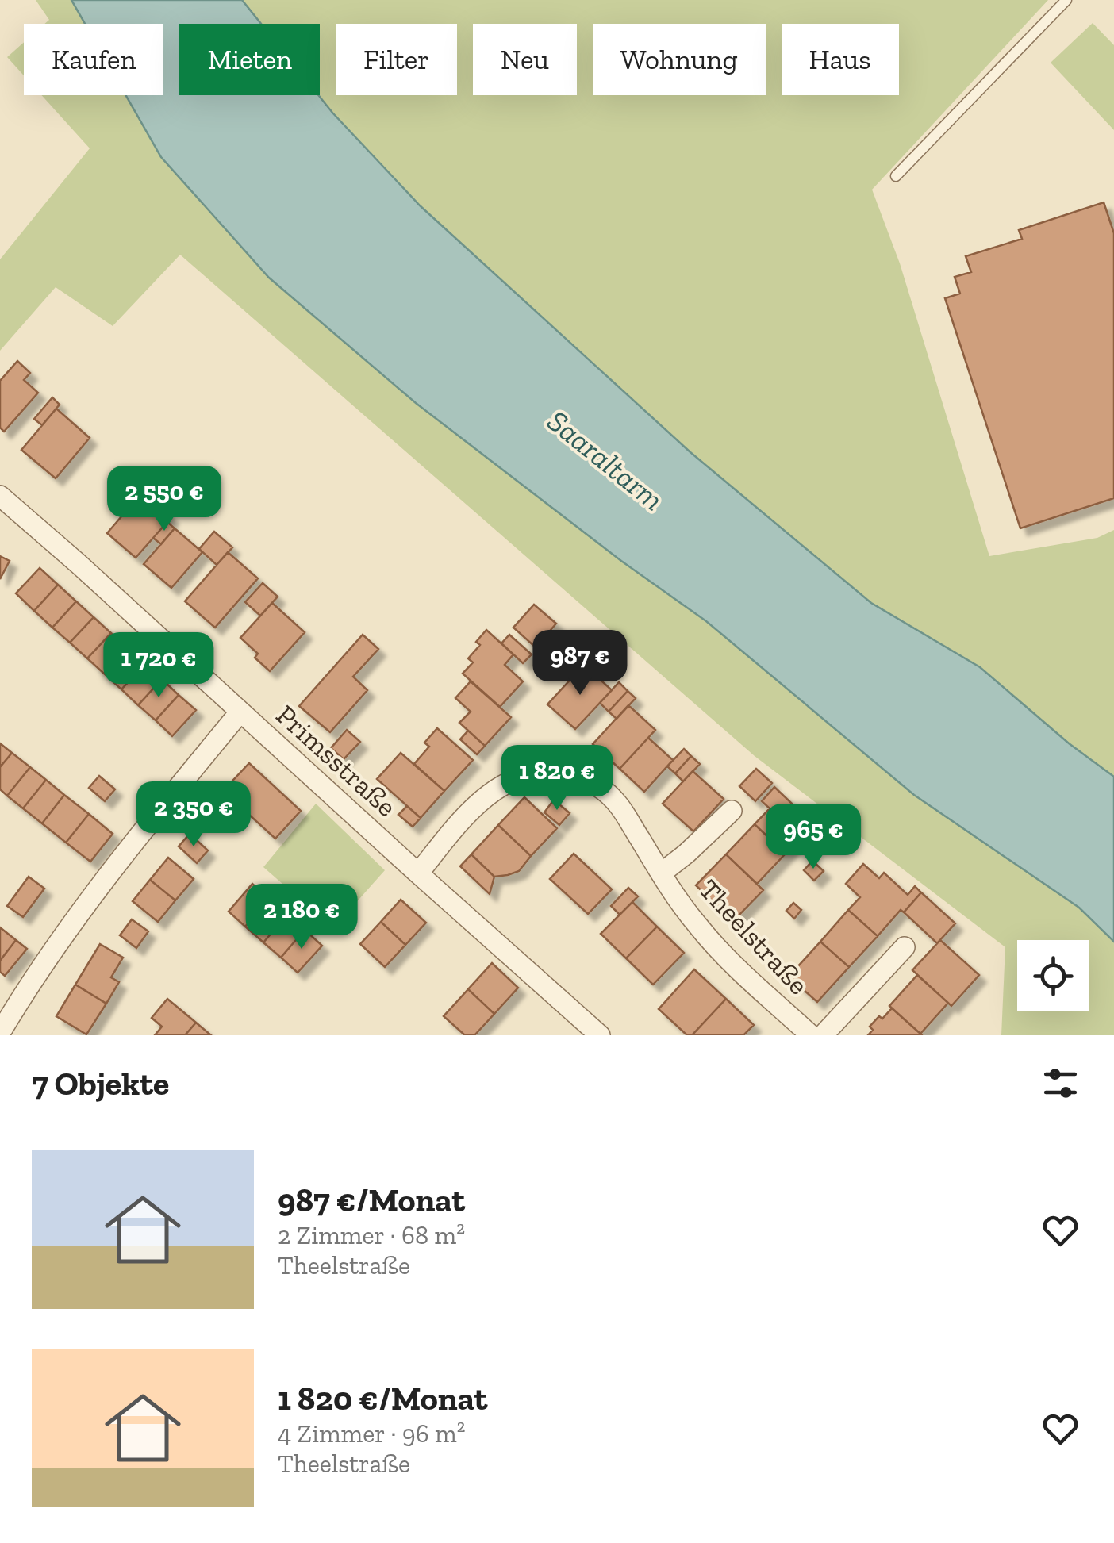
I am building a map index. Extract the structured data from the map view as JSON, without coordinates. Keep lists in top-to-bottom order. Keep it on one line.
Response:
{"streets":{"street":["Primsstraße","Theelstraße"]},"crossings":[["Primsstraße","Theelstraße"]],"water":["Saaraltarm"],"page":{"chip":["Kaufen","Mieten","Filter","Neu","Wohnung","Haus"],"price":["2 550 €","987 €","1 720 €","1 820 €","2 350 €","965 €","2 180 €"],"heading":"7 Objekte","list":[{"name":"987 €/Monat","note":"2 Zimmer · 68 m² · Theelstraße"},{"name":"1 820 €/Monat","note":"4 Zimmer · 96 m² · Theelstraße"}]}}
